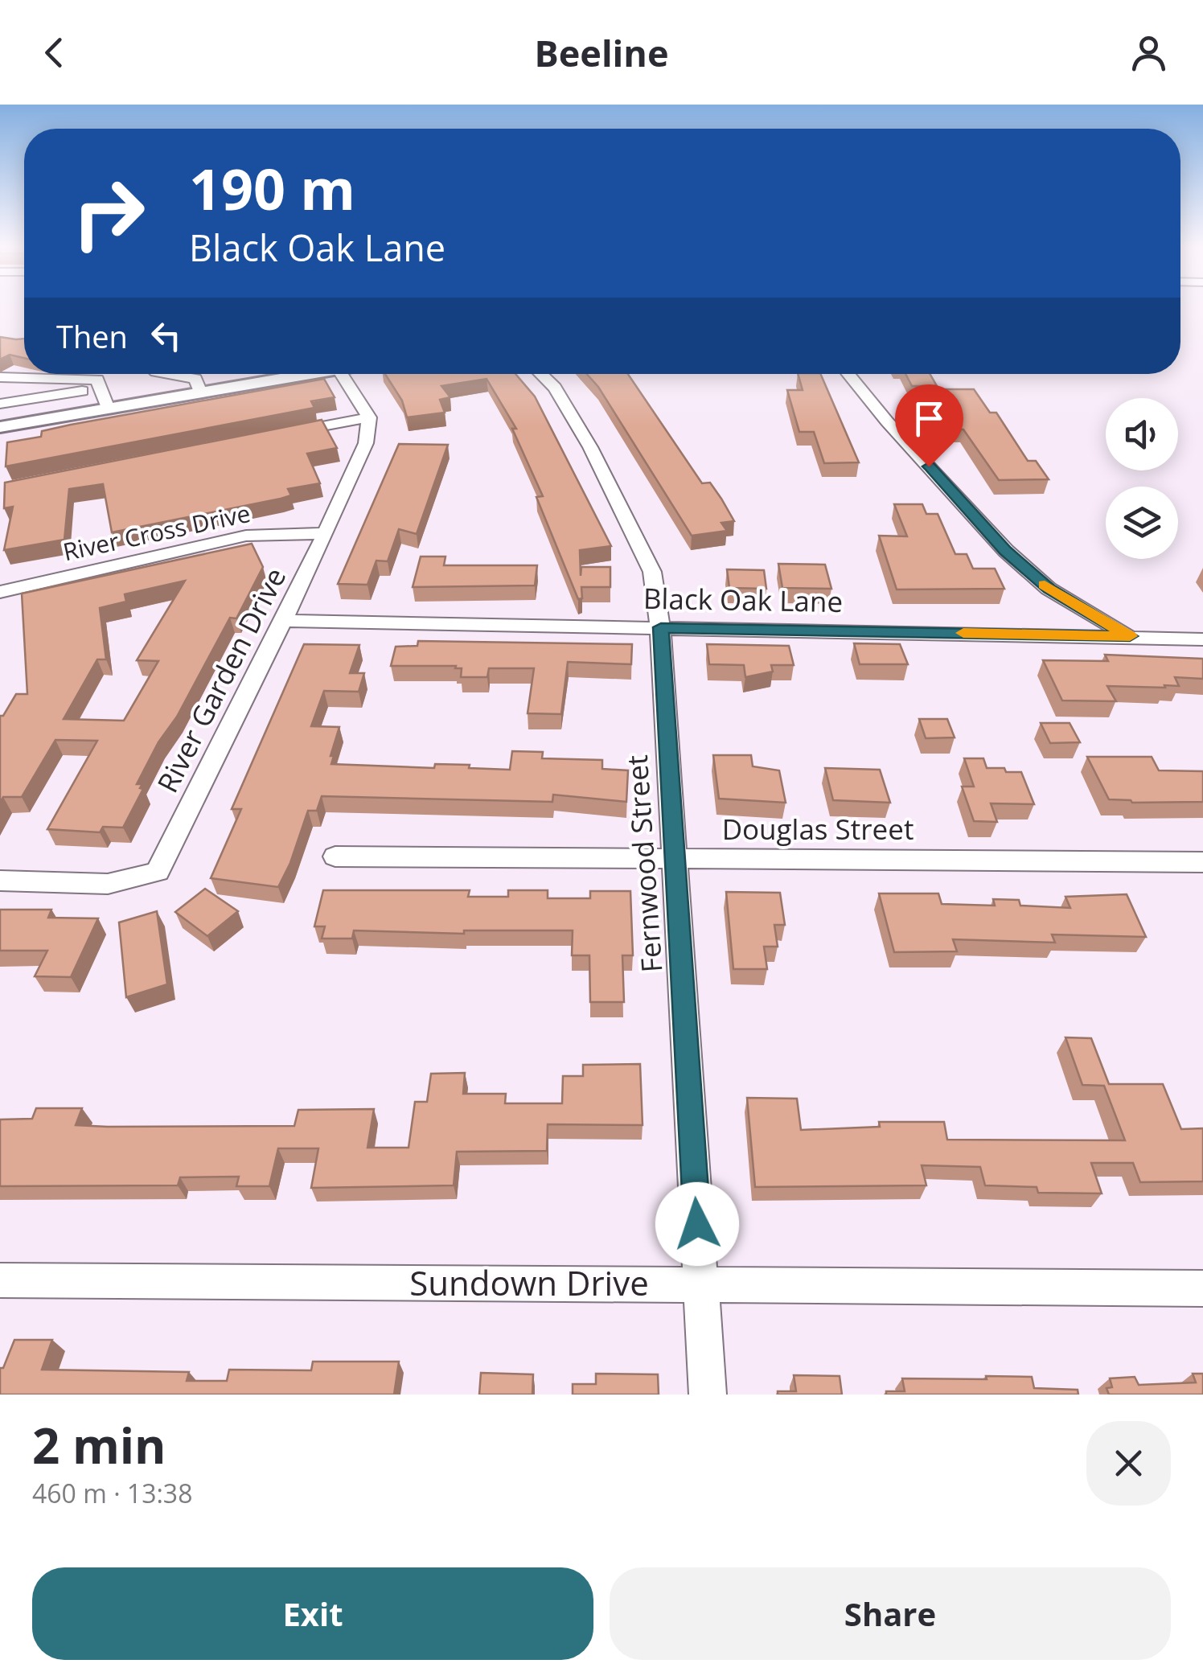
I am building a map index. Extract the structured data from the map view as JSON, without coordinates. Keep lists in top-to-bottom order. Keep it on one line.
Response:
{"streets":{"street":["River Cross Drive","Black Oak Lane","River Garden Drive","Douglas Street","Fernwood Street","Sundown Drive"]},"crossings":[["River Cross Drive","River Garden Drive"],["Black Oak Lane","River Garden Drive"],["Black Oak Lane","Fernwood Street"],["Douglas Street","Fernwood Street"],["Fernwood Street","Sundown Drive"]],"page":{"header":"Beeline","turn":["190 m","Black Oak Lane"],"then":"Then","heading":["2 min","460 m · 13:38"],"buttons":["Exit","Share"]}}
